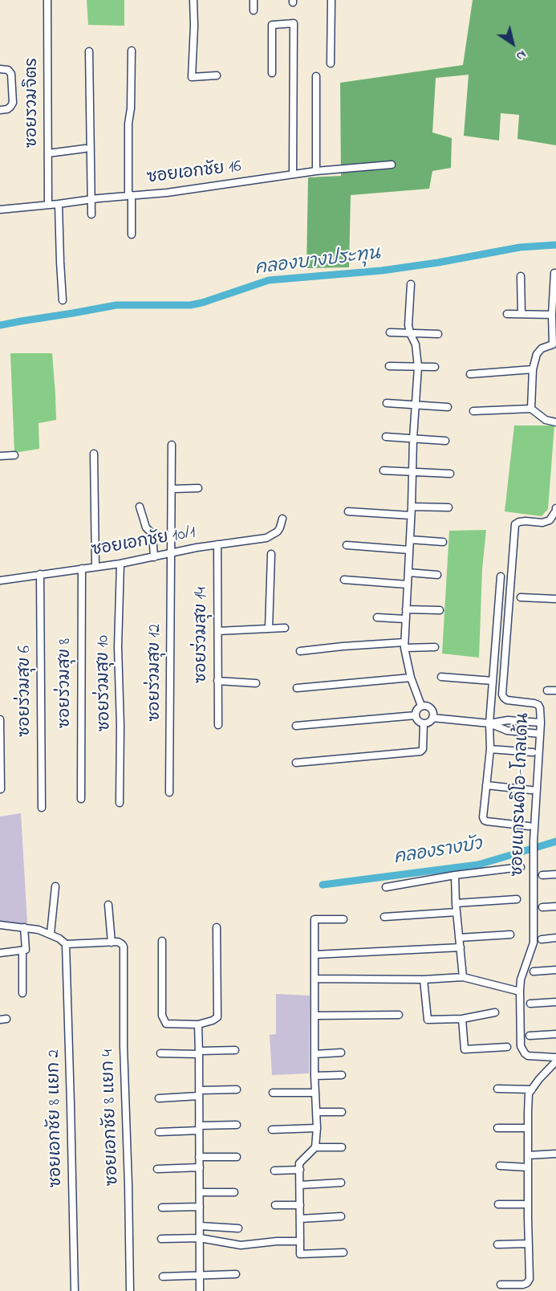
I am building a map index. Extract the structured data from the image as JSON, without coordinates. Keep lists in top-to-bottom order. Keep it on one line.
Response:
{"streets":{"street":["ซอยรวมจิตร","ซอยเอกชัย 16","ซอยเอกชัย 10/1","ซอยร่วมสุข 14","ซอยร่วมสุข 12","ซอยร่วมสุข 8","ซอยร่วมสุข 10","ซอยร่วมสุข 6","ซอยแกรนดิโอ-โกลเด้น","ซอยเอกชัย 8 แยก 4","ซอยเอกชัย 8 แยก 2"]},"crossings":[["ซอยรวมจิตร","ซอยเอกชัย 16"],["ซอยเอกชัย 10/1","ซอยร่วมสุข 14"],["ซอยเอกชัย 10/1","ซอยร่วมสุข 12"],["ซอยเอกชัย 10/1","ซอยร่วมสุข 8"],["ซอยเอกชัย 10/1","ซอยร่วมสุข 10"],["ซอยเอกชัย 10/1","ซอยร่วมสุข 6"]],"water":["คลองบางประทุน","คลองรางบัว"],"north":"bottom right"}
